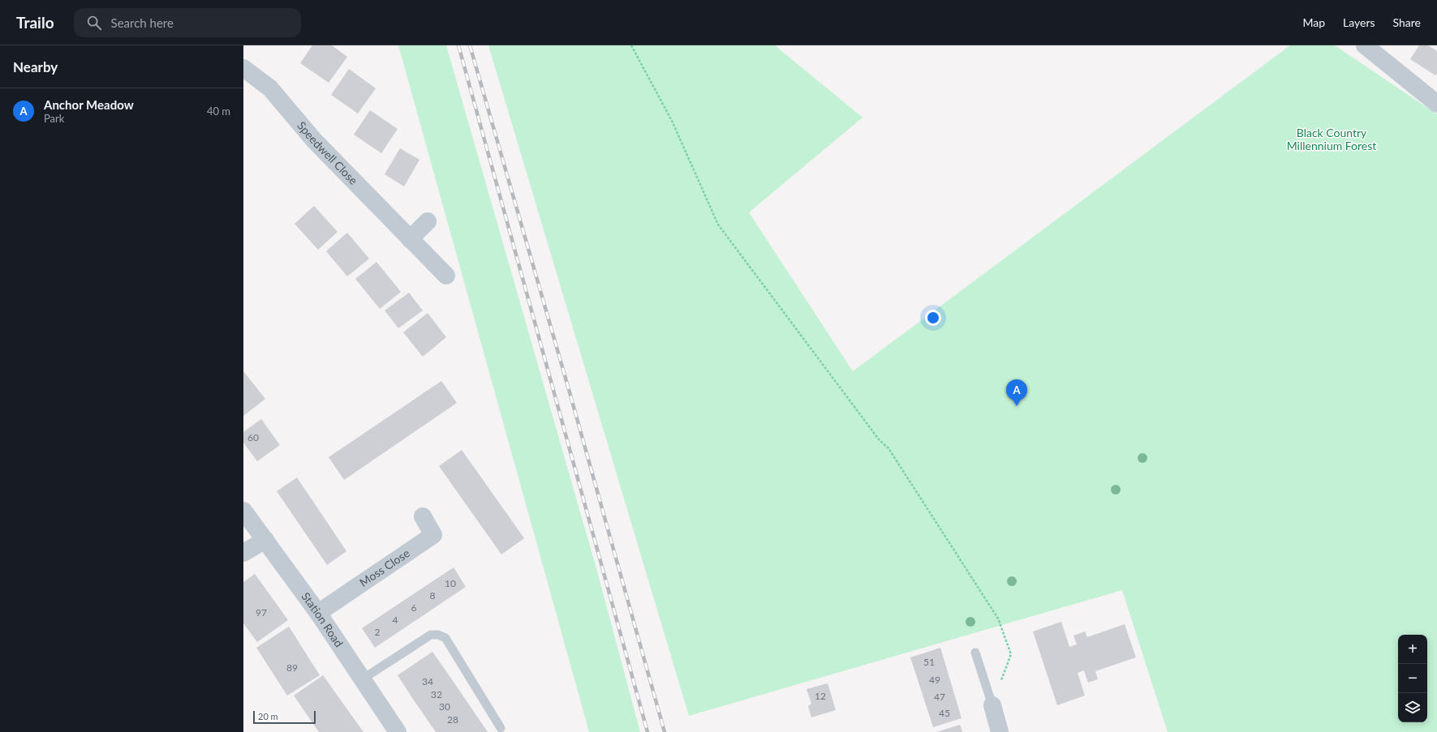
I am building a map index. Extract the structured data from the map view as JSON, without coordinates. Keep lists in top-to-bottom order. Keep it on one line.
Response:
{"streets":{"street":["Speedwell Close","Moss Close","Station Road"]},"crossings":[["Moss Close","Station Road"]],"parks":["Black Country Millennium Forest"],"house_numbers":["60","10","8","6","97","4","2","51","89","49","34","32","12","47","30","45","28"],"scale_bar":"20 m","page":{"header":"Trailo","search":"Search here","nav":["Map","Layers","Share"],"heading":"Nearby","list":[{"mark":"A","name":"Anchor Meadow","note":"Park","value":"40 m"}],"pins":"A","map_buttons":["+","−"],"scale":"20 m"}}
